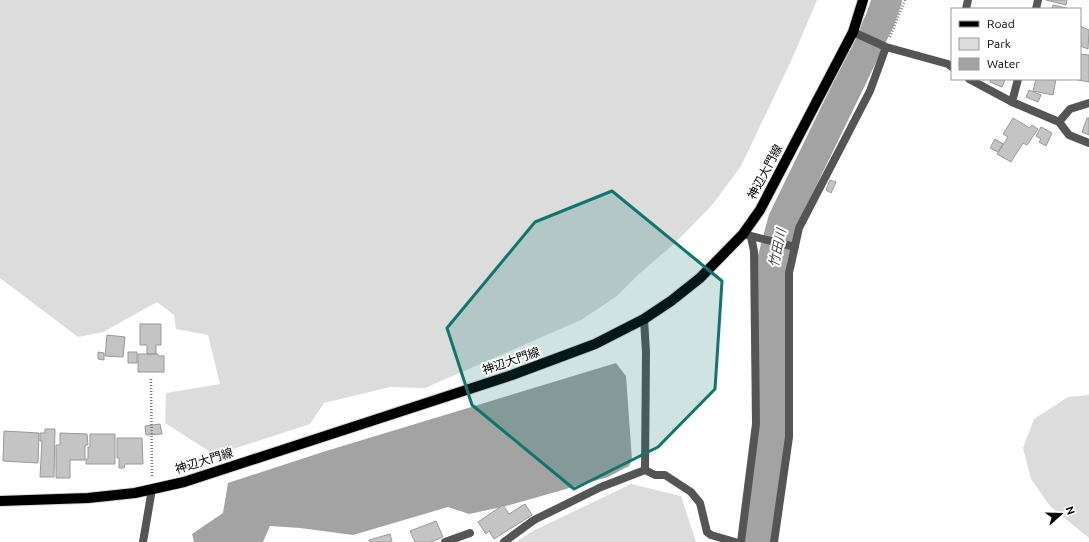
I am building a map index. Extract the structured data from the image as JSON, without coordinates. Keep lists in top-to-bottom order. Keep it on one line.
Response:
{"streets":{"main road":["神辺大門線"]},"water":["竹田川"],"legend":["Road","Park","Water"],"north":"right"}
